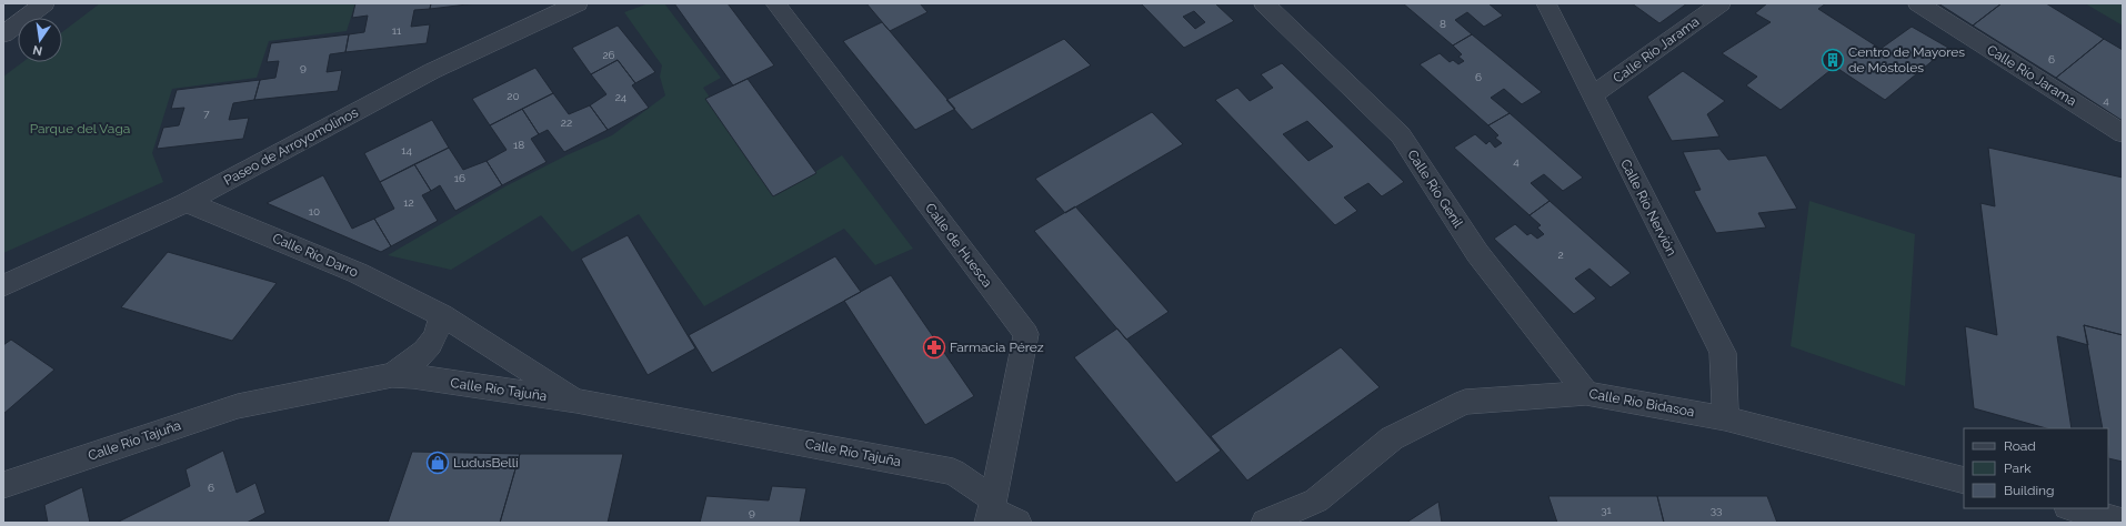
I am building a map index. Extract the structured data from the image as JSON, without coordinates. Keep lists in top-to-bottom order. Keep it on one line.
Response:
{"streets":{"street":["Calle Río Jarama","Paseo de Arroyomolinos","Calle Río Genil","Calle Río Nervión","Calle de Huesca","Calle Río Darro","Calle Río Tajuña","Calle Río Bidasoa"]},"crossings":[["Calle Río Jarama","Calle Río Nervión"],["Paseo de Arroyomolinos","Calle Río Darro"],["Calle Río Genil","Calle Río Bidasoa"],["Calle Río Nervión","Calle Río Bidasoa"],["Calle de Huesca","Calle Río Tajuña"],["Calle Río Darro","Calle Río Tajuña"]],"parks":["Parque del Vaga"],"places":{"building":["Centro de Mayores de Móstoles"],"pharmacy":["Farmacia Pérez"],"shop":["LudusBelli"]},"house_numbers":["8","11","26","6","9","6","20","24","4","7","22","18","14","4","16","12","10","2","6","31","33","9"],"legend":["Road","Park","Building"],"north":"bottom"}
